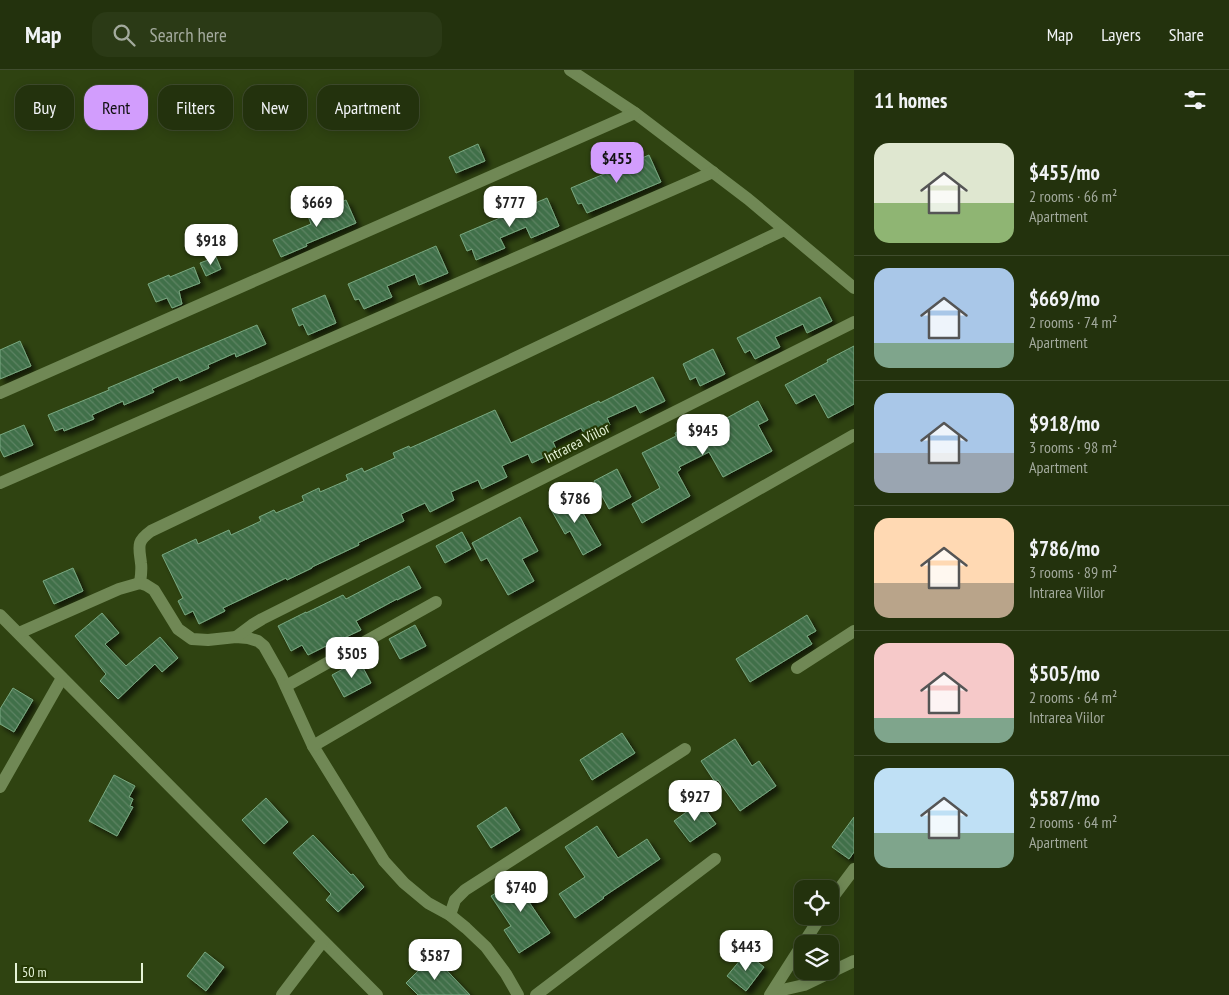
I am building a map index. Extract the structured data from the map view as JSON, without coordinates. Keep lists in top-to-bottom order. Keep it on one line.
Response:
{"streets":{"street":["Intrarea Viilor"]},"scale_bar":"50 m","page":{"header":"Map","search":"Search here","nav":["Map","Layers","Share"],"heading":"11 homes","chip":["Buy","Rent","Filters","New","Apartment"],"list":[{"name":"$455/mo","note":"2 rooms · 66 m² · Apartment"},{"name":"$669/mo","note":"2 rooms · 74 m² · Apartment"},{"name":"$918/mo","note":"3 rooms · 98 m² · Apartment"},{"name":"$786/mo","note":"3 rooms · 89 m² · Intrarea Viilor"},{"name":"$505/mo","note":"2 rooms · 64 m² · Intrarea Viilor"},{"name":"$587/mo","note":"2 rooms · 64 m² · Apartment"}],"price":["$455","$669","$777","$918","$945","$786","$505","$927","$740","$443","$587"],"scale":"50 m"}}
